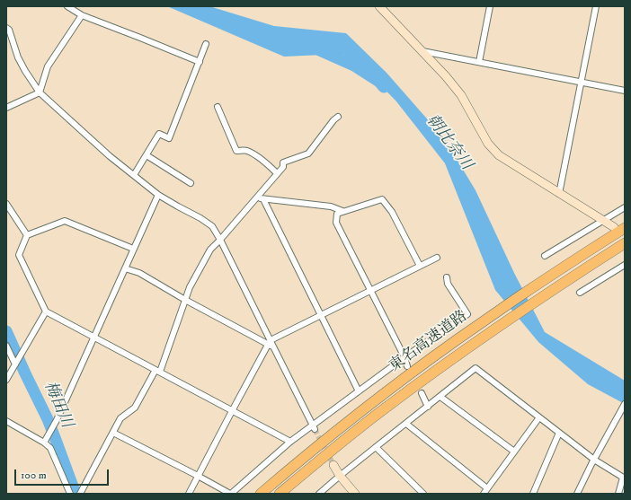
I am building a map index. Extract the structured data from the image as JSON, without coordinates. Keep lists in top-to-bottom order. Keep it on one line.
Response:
{"streets":{"highway":["東名高速道路"]},"water":["朝比奈川","梅田川"],"scale_bar":"100 m"}
